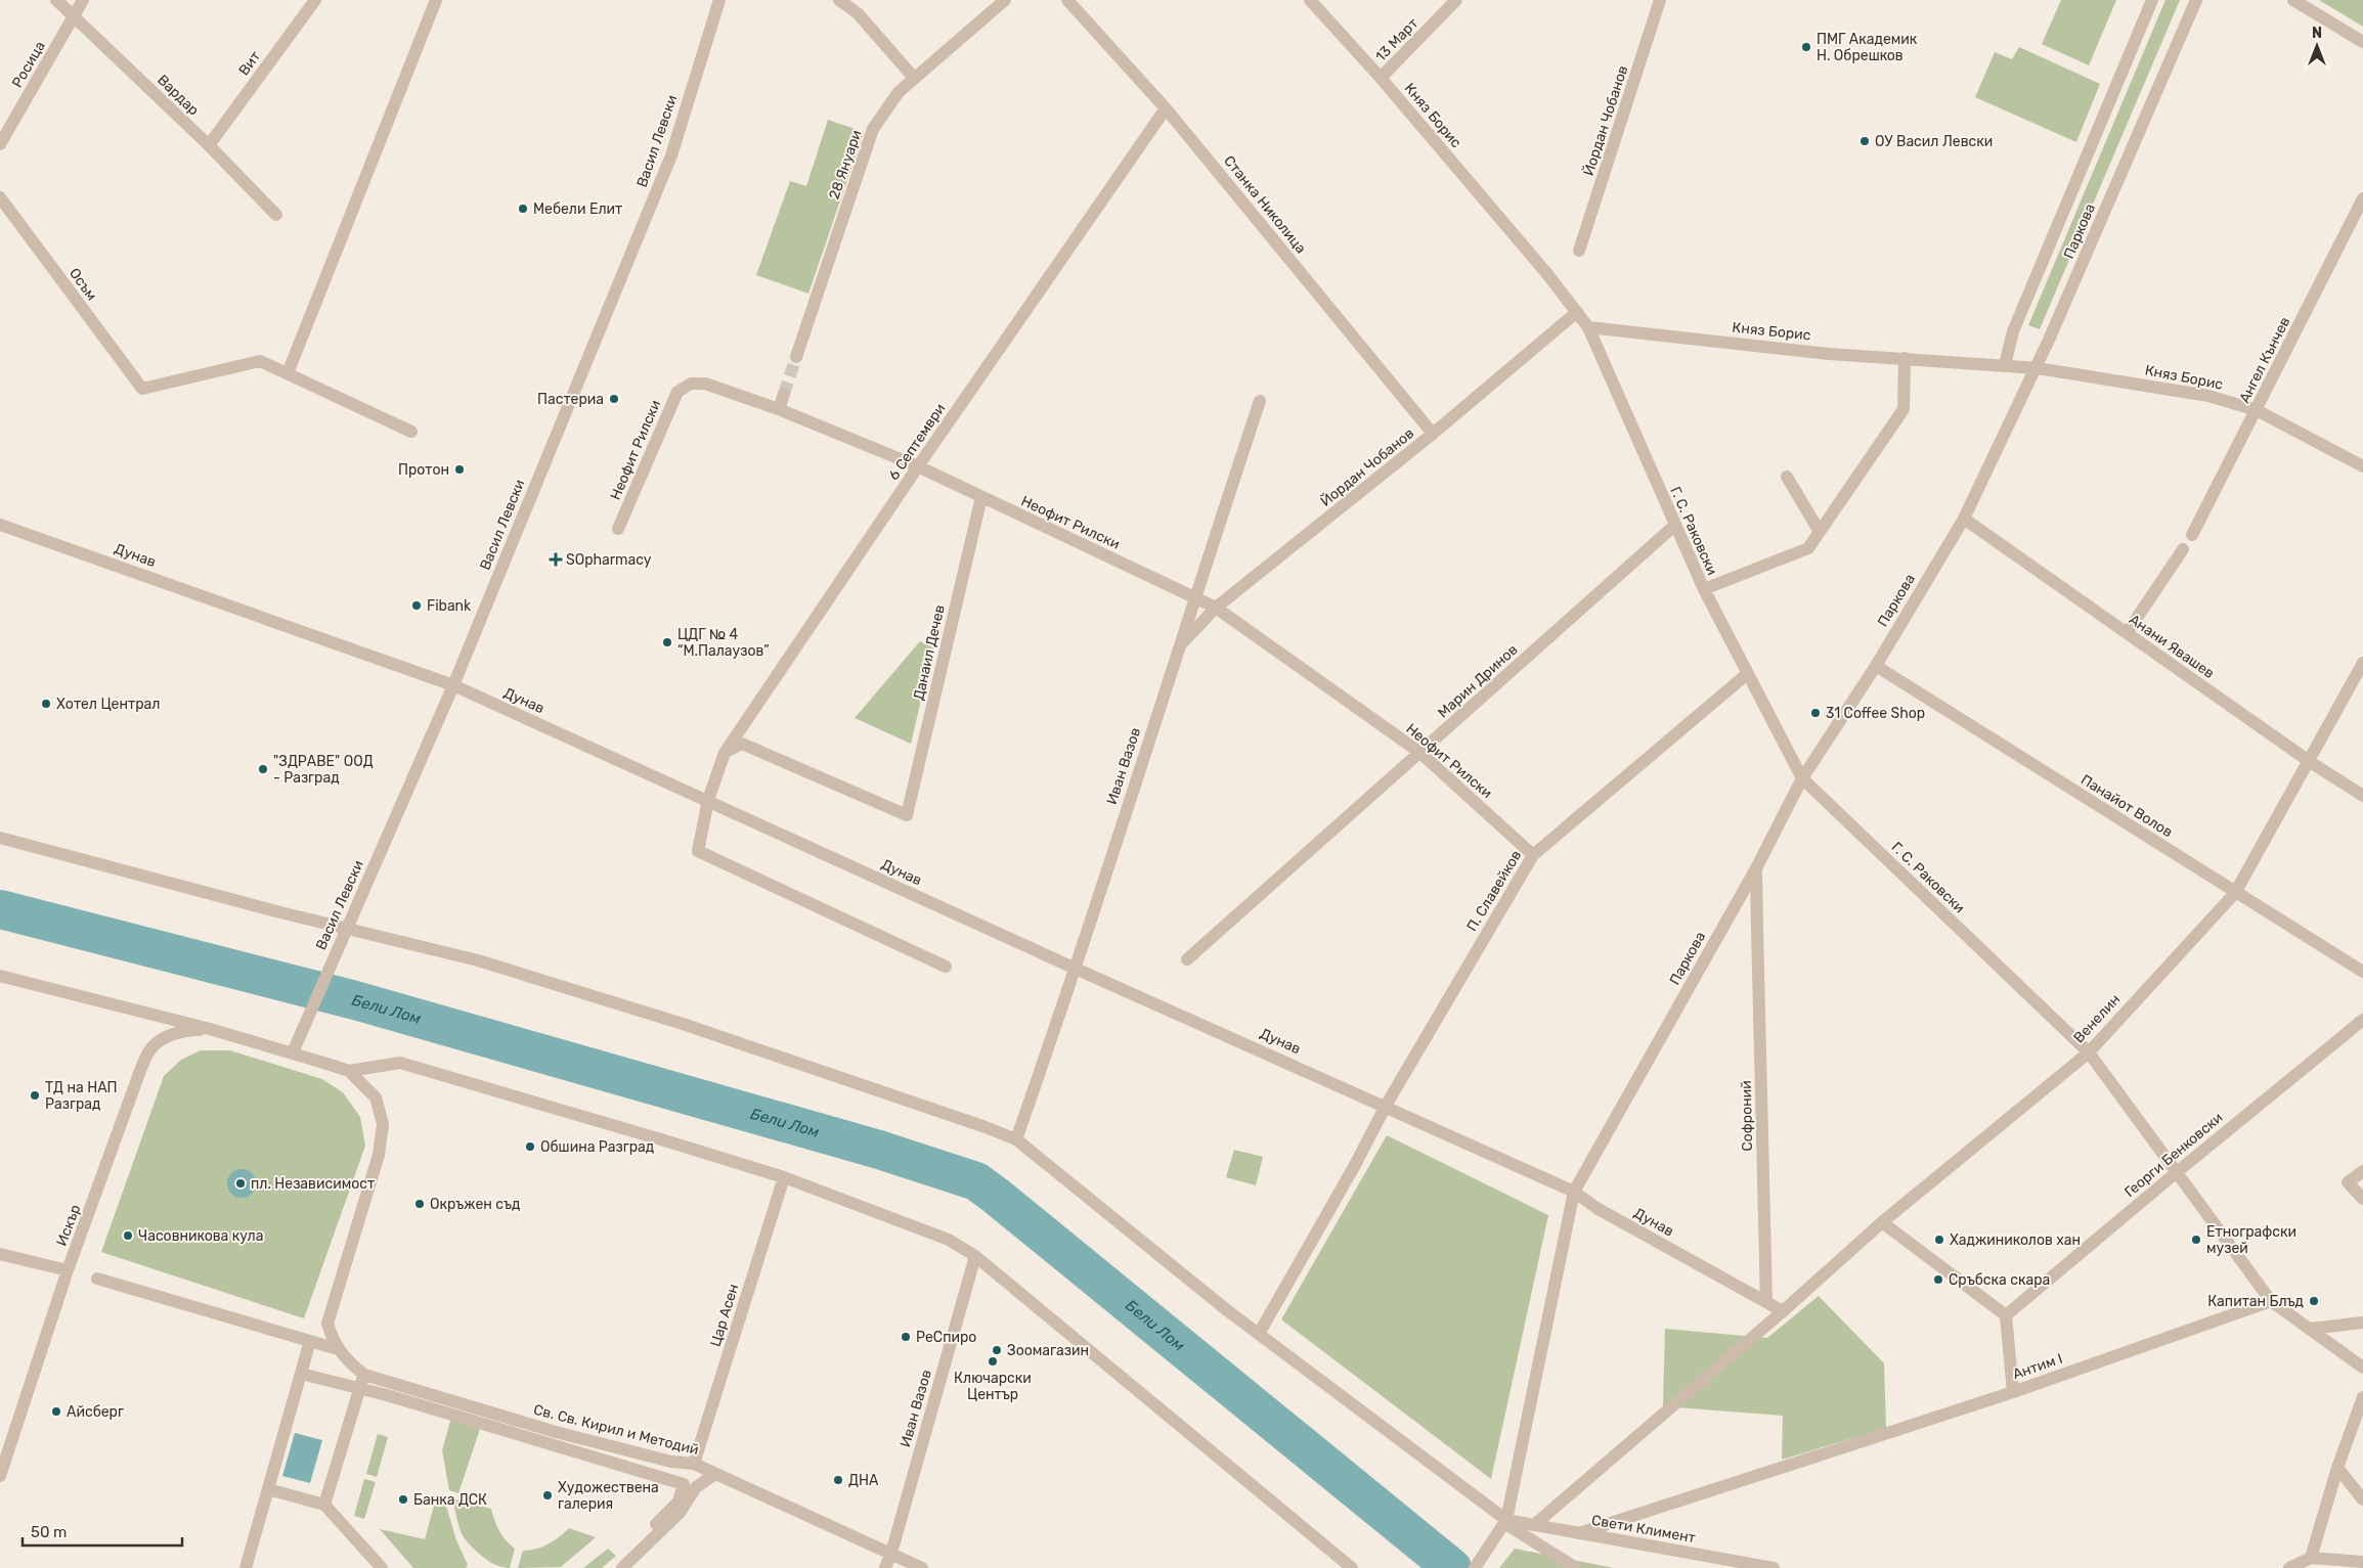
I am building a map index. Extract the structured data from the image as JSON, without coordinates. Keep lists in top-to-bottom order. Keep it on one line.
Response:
{"streets":{"street":["13 Март","Вит","Росица","Вардар","Княз Борис","Йордан Чобанов","Васил Левски","28 Януари","Станка Николица","Паркова","Осъм","Ангел Кънчев","6 Септември","Неофит Рилски","Г. С. Раковски","Дунав","Анани Явашев","Данаил Дечев","Марин Дринов","Иван Вазов","Панайот Волов","П. Славейков","Венелин","Софроний","Георги Бенковски","Искър","Цар Асен","Антим I","Св. Св. Кирил и Методий","Свети Климент"]},"crossings":[["13 Март","Княз Борис"],["Вит","Вардар"],["Росица","Вардар"],["Княз Борис","Йордан Чобанов"],["Княз Борис","Паркова"],["Княз Борис","Ангел Кънчев"],["Княз Борис","Г. С. Раковски"],["Йордан Чобанов","Станка Николица"],["Йордан Чобанов","Неофит Рилски"],["Йордан Чобанов","Иван Вазов"],["Васил Левски","Дунав"],["Станка Николица","6 Септември"],["Паркова","Г. С. Раковски"],["Паркова","Дунав"],["Паркова","Анани Явашев"],["Паркова","Панайот Волов"],["Паркова","Софроний"],["Паркова","Свети Климент"],["6 Септември","Неофит Рилски"],["6 Септември","Дунав"],["6 Септември","Данаил Дечев"],["Неофит Рилски","Данаил Дечев"],["Неофит Рилски","Марин Дринов"],["Неофит Рилски","Иван Вазов"],["Неофит Рилски","П. Славейков"],["Г. С. Раковски","Марин Дринов"],["Г. С. Раковски","П. Славейков"],["Г. С. Раковски","Венелин"],["Г. С. Раковски","Георги Бенковски"],["Г. С. Раковски","Антим I"],["Дунав","Иван Вазов"],["Дунав","П. Славейков"],["Дунав","Софроний"],["Анани Явашев","Венелин"],["Иван Вазов","Св. Св. Кирил и Методий"],["Панайот Волов","Венелин"],["Венелин","Свети Климент"],["Цар Асен","Св. Св. Кирил и Методий"],["Антим I","Свети Климент"]],"water":["Бели Лом"],"places":{"other":["ПМГ Академик Н. Обрешков","ОУ Васил Левски","Мебели Елит","Пастериа","Протон","Fibank","ЦДГ № 4 “М.Палаузов”","Хотел Централ","31 Coffee Shop","\"ЗДРАВЕ\" ООД - Разград","ТД на НАП Разград","Обшина Разград","пл. Независимост","Окръжен съд","Часовникова кула","Хаджиниколов хан","Етнографски музей","Сръбска скара","Капитан Блъд","РеСпиро","Зоомагазин","Ключарски Център","Айсберг","ДНА","Художествена галерия","Банка ДСК"],"health":["SOpharmacy"]},"scale_bar":"50 m","north":"top"}
